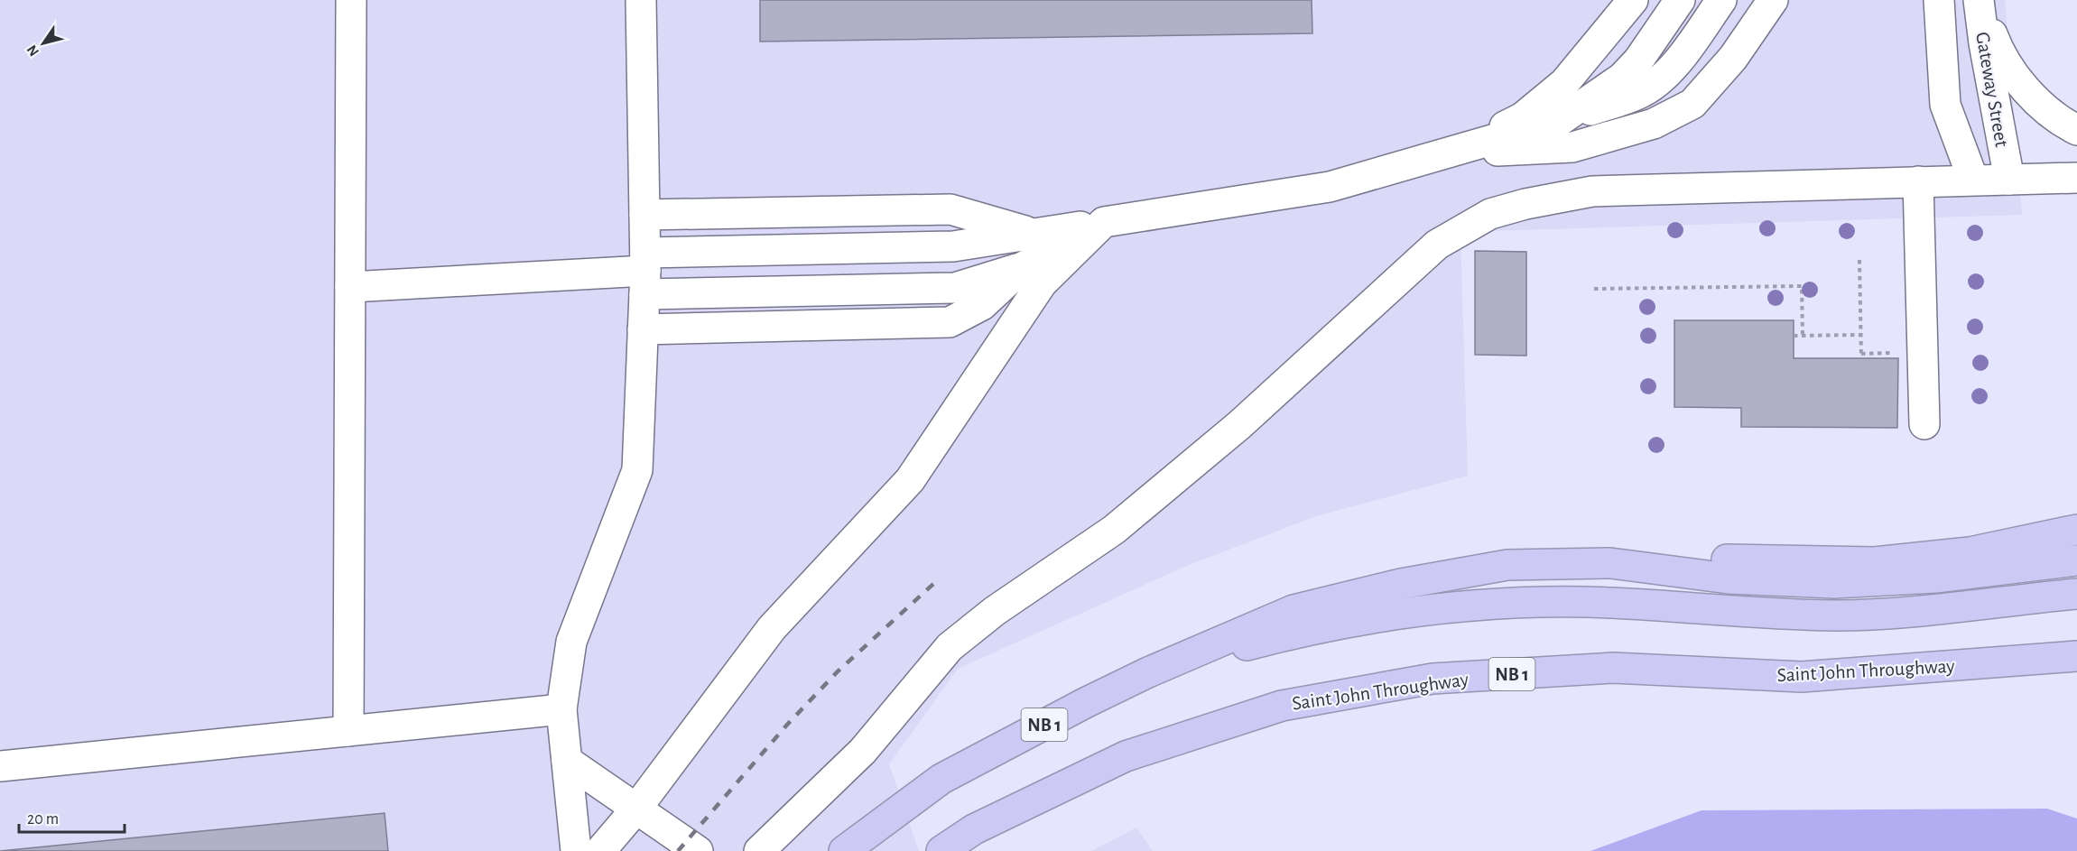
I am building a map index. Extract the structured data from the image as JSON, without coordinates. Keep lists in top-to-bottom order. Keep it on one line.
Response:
{"streets":{"highway":["Saint John Throughway","NB 1"],"street":["Gateway Street"]},"scale_bar":"20 m","north":"bottom left"}
